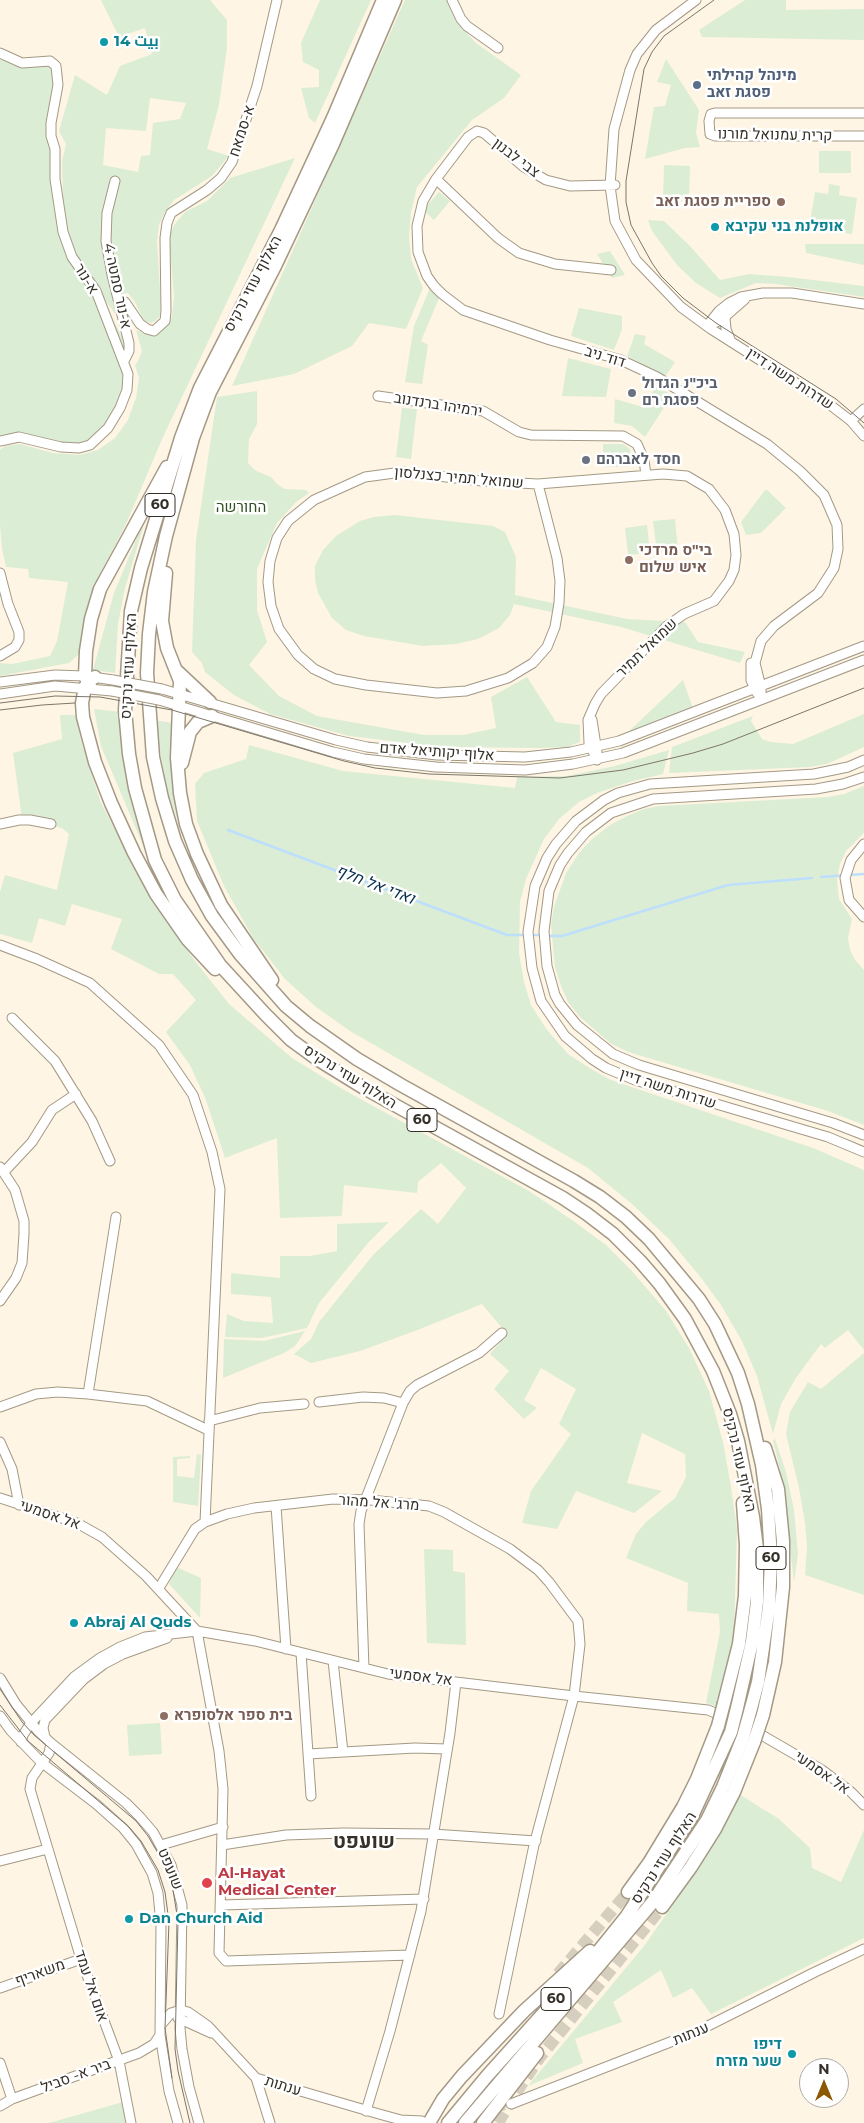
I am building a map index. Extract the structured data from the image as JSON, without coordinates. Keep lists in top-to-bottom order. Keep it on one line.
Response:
{"streets":{"highway":["האלוף עוזי נרקיס","60"],"street":["א-סמאח","קרית עמנואל מורנו","צבי לבנון","א-נור","א-נור סמטה 4","דוד ניב","שדרות משה דיין","ירמיהו ברנדנוב","שמואל תמיר כצנלסון","שמואל תמיר","אלוף יקותיאל אדם","מרג' אל מהור","אל אסמעי","שועפט","משאריף","אום אל עמד","ענתות","ביר א- סביל"]},"crossings":[["א-סמאח","א-נור סמטה 4"],["צבי לבנון","דוד ניב"],["צבי לבנון","שדרות משה דיין"],["א-נור","א-נור סמטה 4"],["דוד ניב","אלוף יקותיאל אדם"],["ירמיהו ברנדנוב","שמואל תמיר"],["שמואל תמיר כצנלסון","שמואל תמיר"],["שמואל תמיר","אלוף יקותיאל אדם"],["מרג' אל מהור","אל אסמעי"],["שועפט","אום אל עמד"],["שועפט","ענתות"],["שועפט","ביר א- סביל"],["משאריף","אום אל עמד"],["אום אל עמד","ביר א- סביל"]],"districts":["שועפט"],"water":["ואדי אל חלף"],"parks":["החורשה"],"places":["بيت 14","מינהל קהילתי פסגת זאב","ספריית פסגת זאב","אופלנת בני עקיבא","ביכ\"נ הגדול פסגת רם","חסד לאברהם","בי\"ס מרדכי איש שלום","Abraj Al Quds","בית ספר אלסופרא","Al-Hayat Medical Center","Dan Church Aid","דיפו שער מזרח"],"north":"top"}
